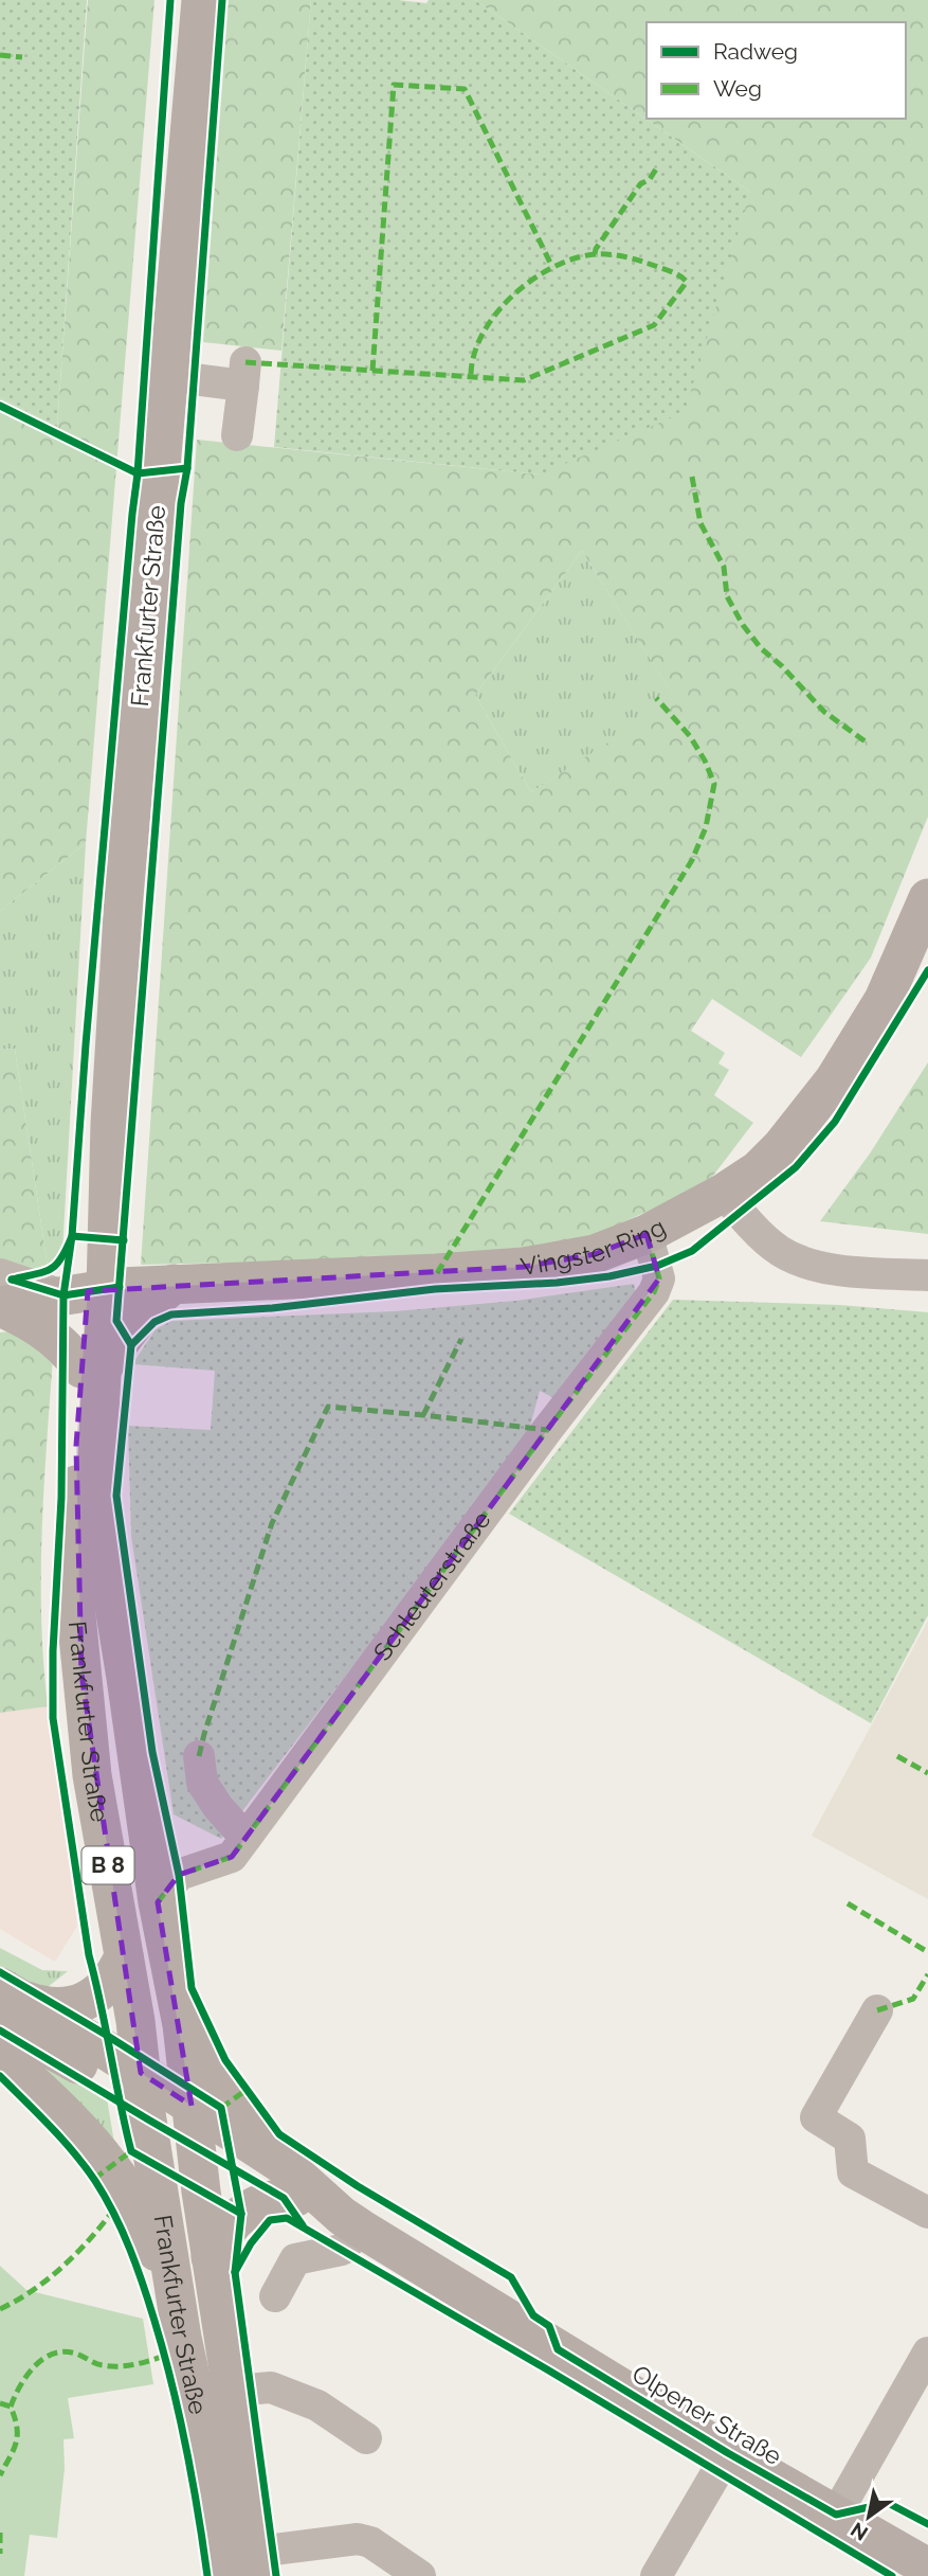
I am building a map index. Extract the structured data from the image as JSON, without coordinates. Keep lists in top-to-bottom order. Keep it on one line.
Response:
{"streets":{"main road":["Frankfurter Straße","Vingster Ring","B 8","Olpener Straße"],"street":["Schleuterstraße"]},"crossings":[["Frankfurter Straße","Vingster Ring"],["Frankfurter Straße","Schleuterstraße"],["Frankfurter Straße","Olpener Straße"],["Vingster Ring","Schleuterstraße"]],"legend":["Radweg","Weg"],"north":"bottom left"}
